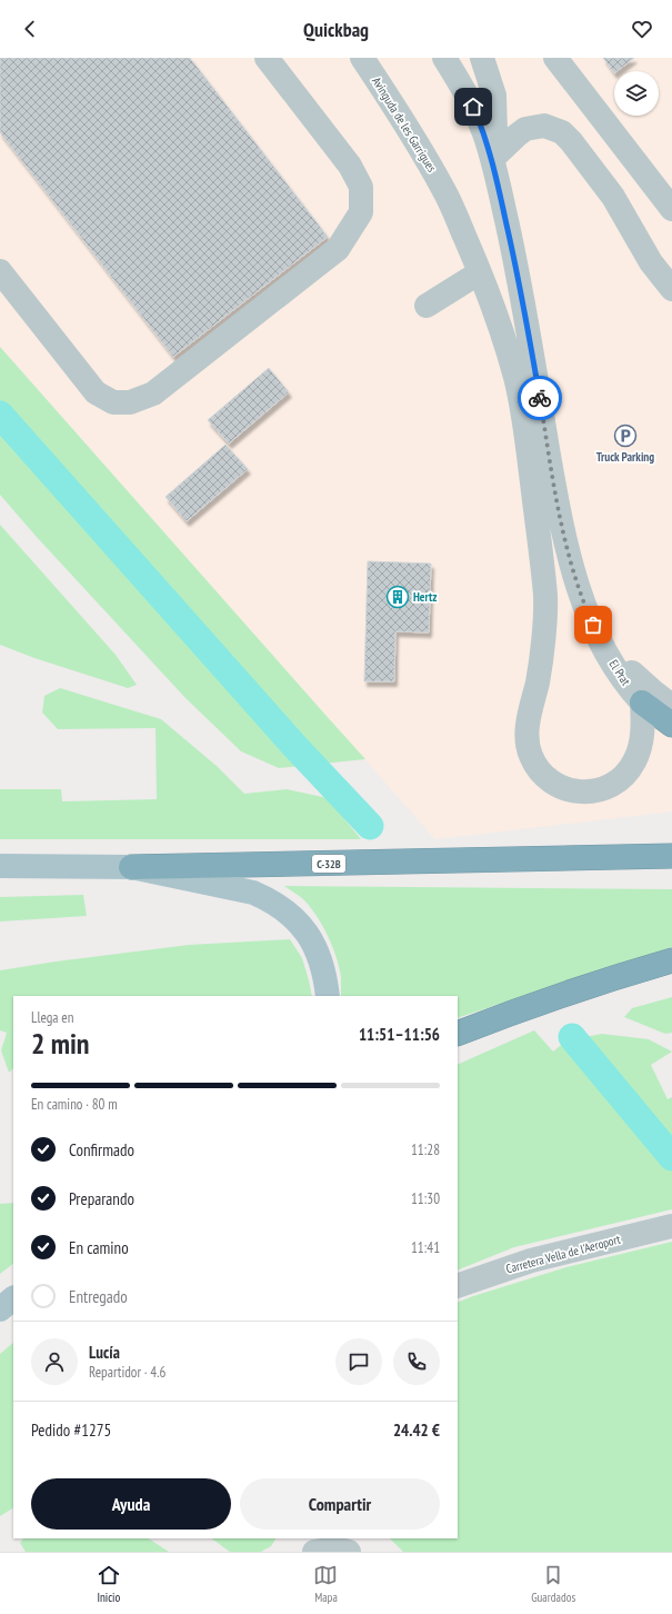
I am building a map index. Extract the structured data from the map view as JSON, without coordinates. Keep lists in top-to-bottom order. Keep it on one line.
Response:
{"streets":{"highway":["C-32B"],"street":["Avinguda de les Garrigues","El Prat","Carretera Vella de l'Aeroport"]},"crossings":[["Avinguda de les Garrigues","El Prat"]],"places":{"parking":["Truck Parking"],"building":["Hertz"]},"page":{"header":"Quickbag","heading":["2 min","Llega en","11:51–11:56"],"panel":["Lucía","Repartidor · 4.6","Pedido #1275","24.42 €"],"bar":"En camino · 80 m","list":[["Confirmado","11:28"],["Preparando","11:30"],["En camino","11:41"],"Entregado"],"buttons":["Ayuda","Compartir"],"tabs":["Inicio","Mapa","Guardados"]}}
